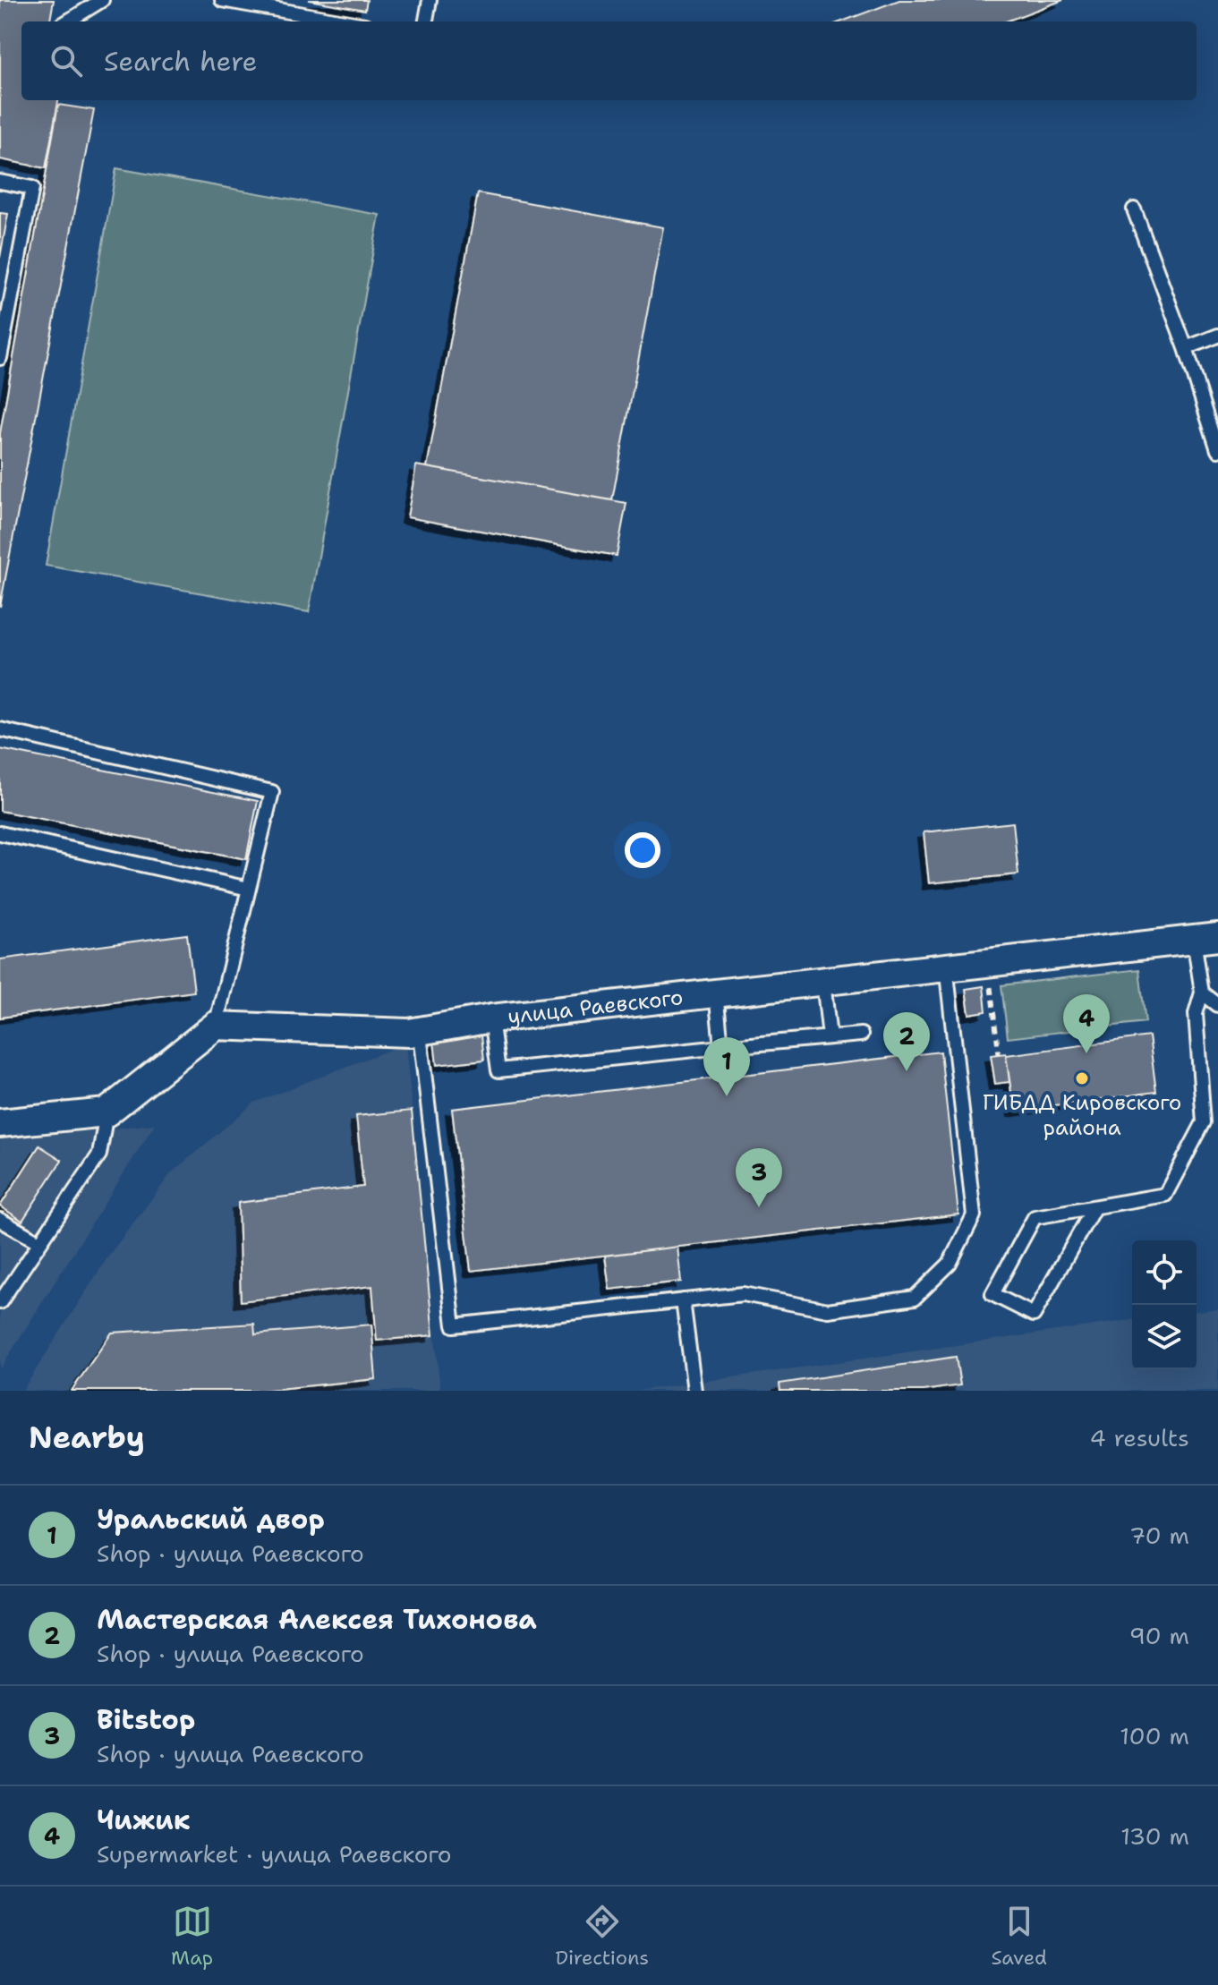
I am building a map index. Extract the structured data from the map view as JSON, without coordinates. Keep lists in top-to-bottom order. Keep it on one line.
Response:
{"streets":{"street":["улица Раевского"]},"places":["ГИБДД Кировского района"],"page":{"search":"Search here","pins":["4","2","1","3"],"heading":["Nearby","4 results"],"list":[{"mark":"1","name":"Уральский двор","note":"Shop · улица Раевского","value":"70 m"},{"mark":"2","name":"Мастерская Алексея Тихонова","note":"Shop · улица Раевского","value":"90 m"},{"mark":"3","name":"Bitstop","note":"Shop · улица Раевского","value":"100 m"},{"mark":"4","name":"Чижик","note":"Supermarket · улица Раевского","value":"130 m"}],"nav":["Map","Directions","Saved"]}}
